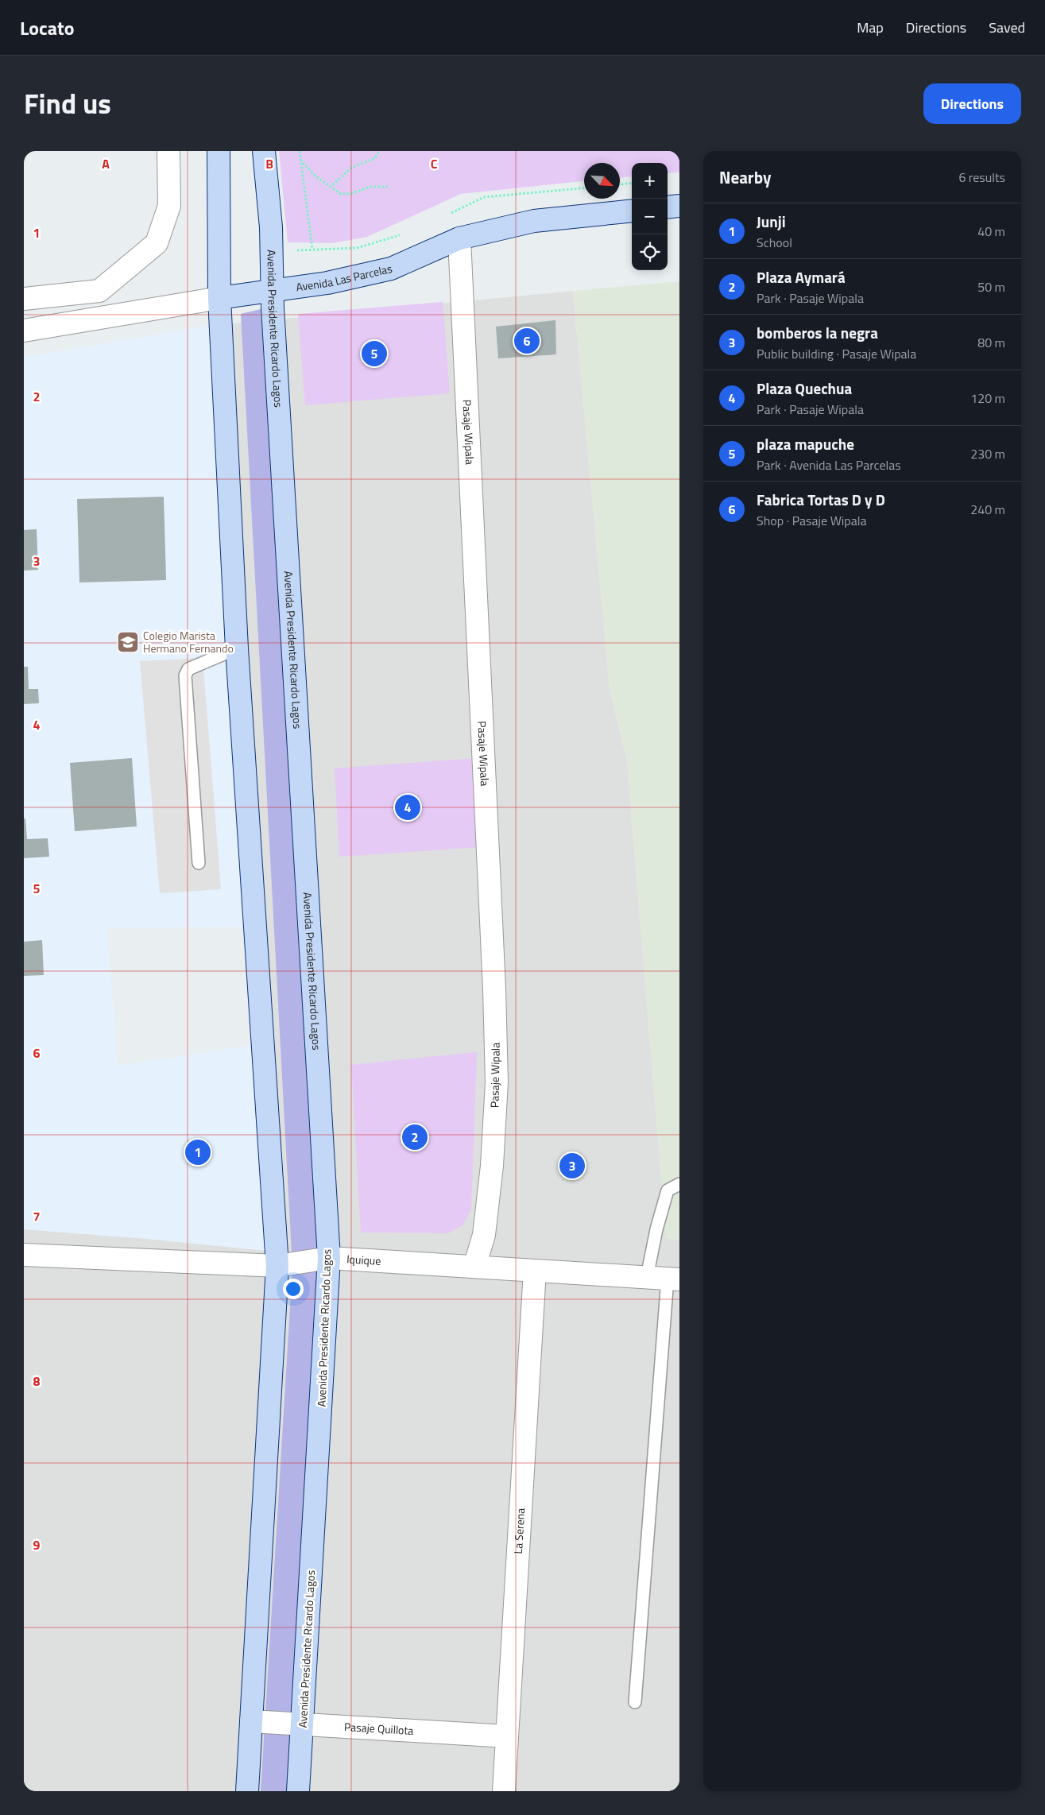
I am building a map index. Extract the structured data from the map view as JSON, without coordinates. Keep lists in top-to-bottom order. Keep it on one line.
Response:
{"streets":{"street":["Avenida Las Parcelas","Avenida Presidente Ricardo Lagos","Pasaje Wipala","Iquique","La Serena","Pasaje Quillota"]},"crossings":[["Avenida Las Parcelas","Avenida Presidente Ricardo Lagos"],["Avenida Las Parcelas","Pasaje Wipala"],["Avenida Presidente Ricardo Lagos","Iquique"],["Avenida Presidente Ricardo Lagos","Pasaje Quillota"],["Pasaje Wipala","Iquique"],["Iquique","La Serena"],["La Serena","Pasaje Quillota"]],"places":{"school or university":["Colegio Marista Hermano Fernando"]},"north":"bottom right","page":{"header":"Locato","nav":["Map","Directions","Saved"],"title":"Find us","buttons":"Directions","heading":["Nearby","6 results"],"map_buttons":["+","−"],"list":[{"mark":"1","name":"Junji","note":"School","value":"40 m"},{"mark":"2","name":"Plaza Aymará","note":"Park · Pasaje Wipala","value":"50 m"},{"mark":"3","name":"bomberos la negra","note":"Public building · Pasaje Wipala","value":"80 m"},{"mark":"4","name":"Plaza Quechua","note":"Park · Pasaje Wipala","value":"120 m"},{"mark":"5","name":"plaza mapuche","note":"Park · Avenida Las Parcelas","value":"230 m"},{"mark":"6","name":"Fabrica Tortas D y D","note":"Shop · Pasaje Wipala","value":"240 m"}],"pins":["6","5","4","2","1","3"]},"grid":{"columns":["A","B","C"],"rows":["1","2","3","4","5","6","7","8","9"]}}
